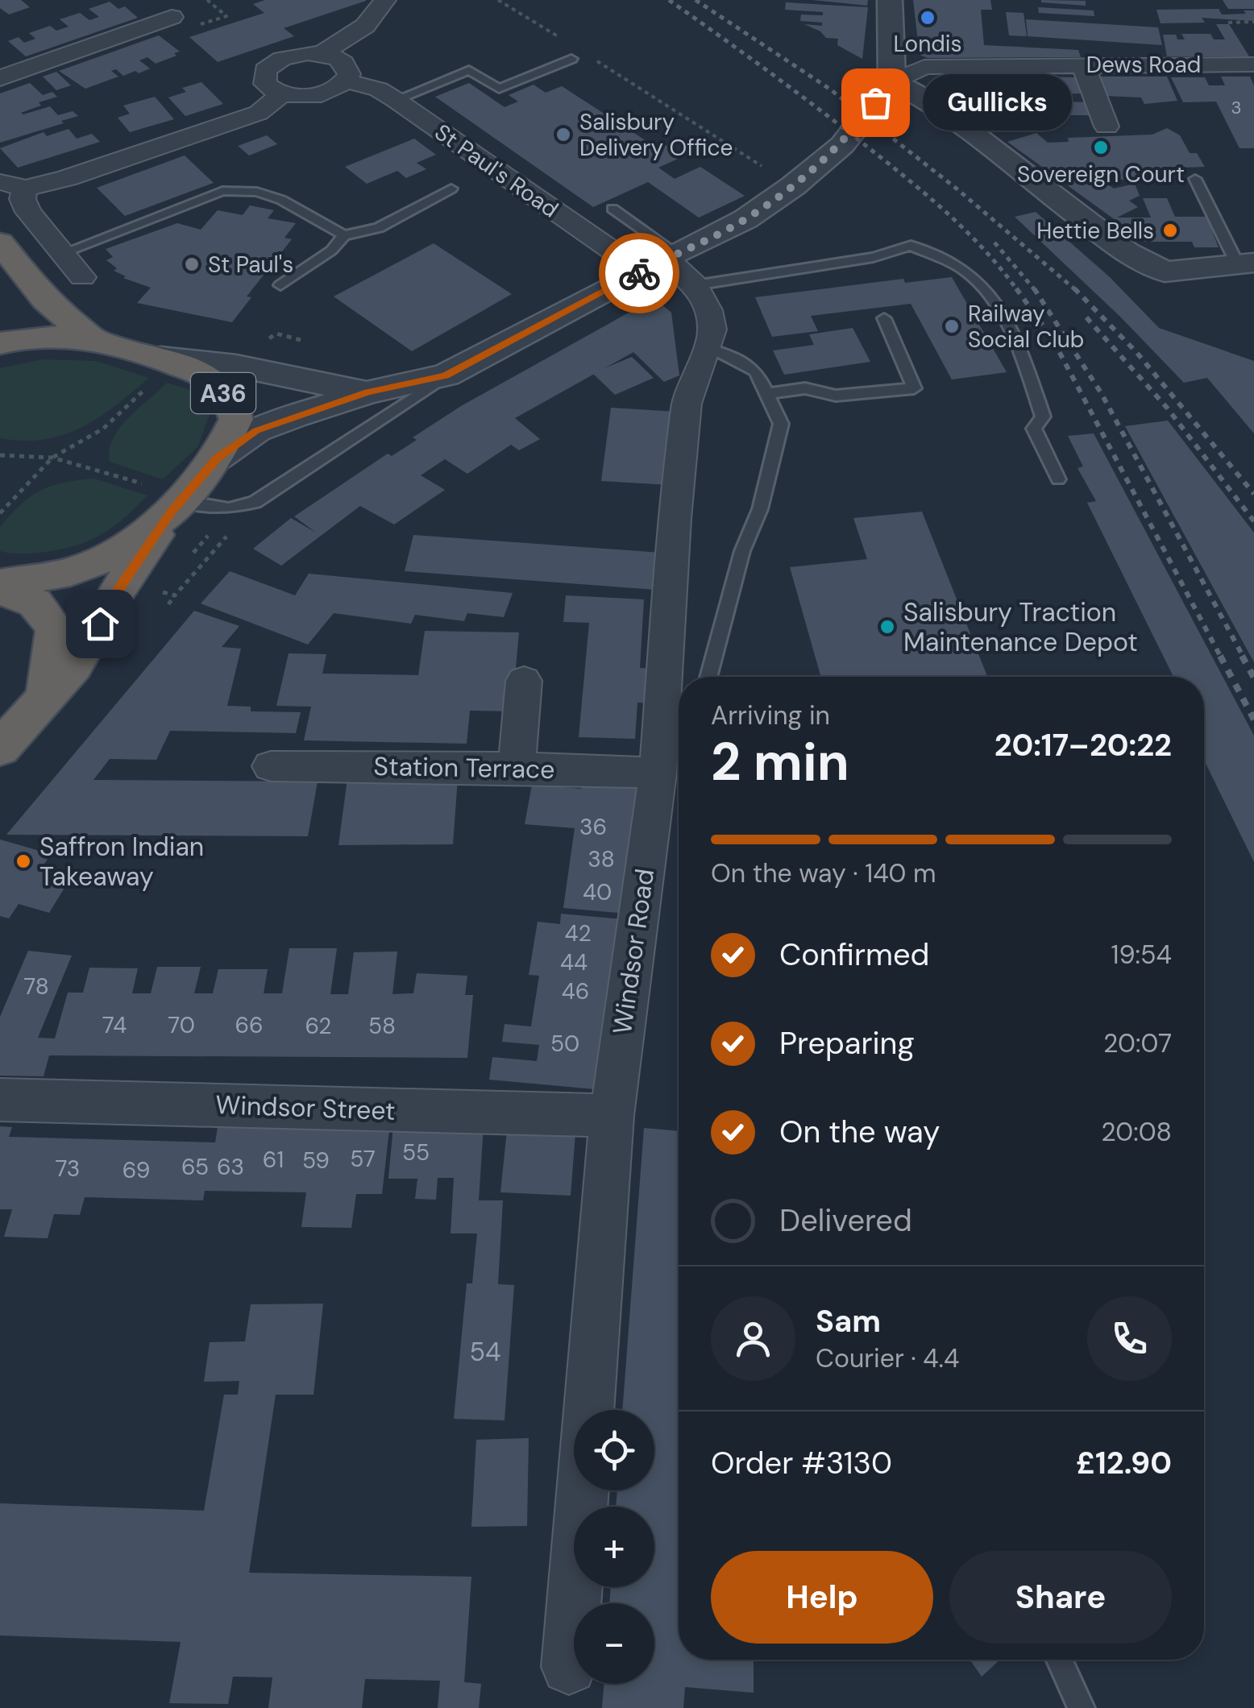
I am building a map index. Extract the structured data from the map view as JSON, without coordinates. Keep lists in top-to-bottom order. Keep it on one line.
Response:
{"streets":{"highway":["A36"],"street":["Dews Road","St Paul's Road","Station Terrace","Windsor Road","Windsor Street"]},"crossings":[["St Paul's Road","Windsor Road"],["Station Terrace","Windsor Road"],["Windsor Road","Windsor Street"]],"places":["Londis","Gullicks","Salisbury Delivery Office","Sovereign Court","Hettie Bells","St Paul's","Railway Social Club","Salisbury Traction Maintenance Depot","Saffron Indian Takeaway"],"house_numbers":["3","36","38","40","42","44","78","46","74","70","66","62","58","50","55","57","61","59","65","63","73","69","54"],"page":{"bubble":"Gullicks","heading":["2 min","Arriving in","20:17–20:22"],"panel":["Sam","Courier · 4.4","Order #3130","£12.90"],"bar":"On the way · 140 m","list":[["Confirmed","19:54"],["Preparing","20:07"],["On the way","20:08"],"Delivered"],"map_buttons":["+","−"],"buttons":["Help","Share"]}}
